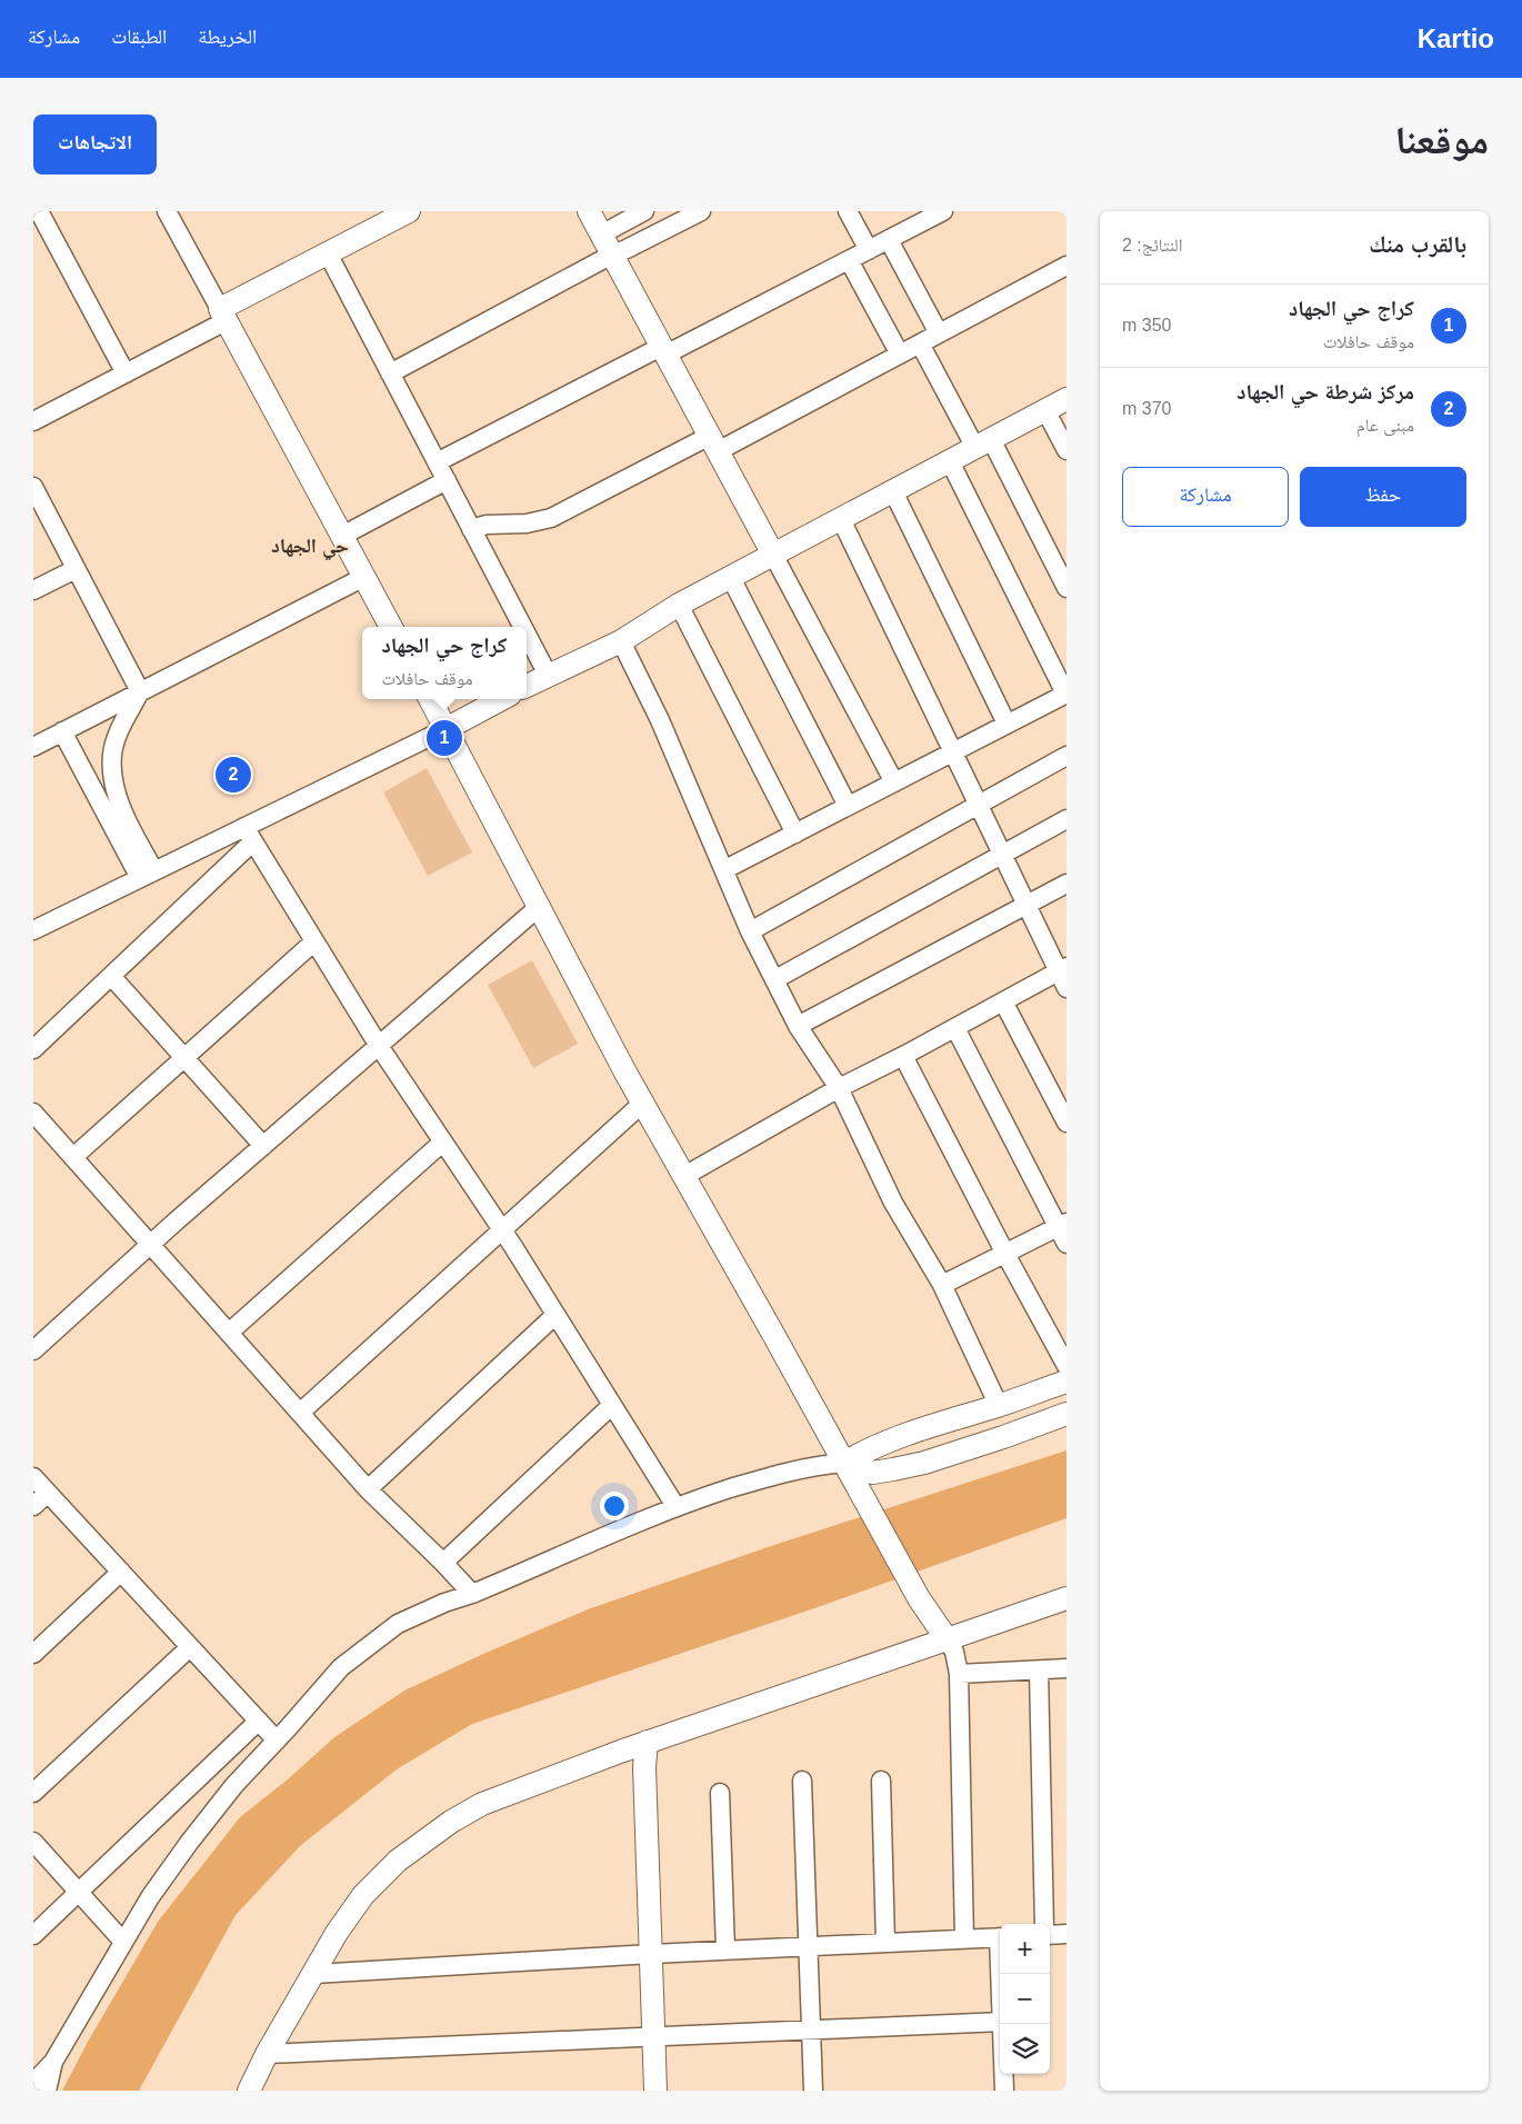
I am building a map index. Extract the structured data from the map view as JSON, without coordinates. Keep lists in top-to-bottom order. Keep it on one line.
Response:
{"districts":["حي الجهاد"],"page":{"header":"Kartio","nav":["الخريطة","الطبقات","مشاركة"],"title":"موقعنا","buttons":["الاتجاهات",["حفظ","مشاركة"]],"heading":["بالقرب منك","النتائج: 2"],"list":[{"mark":"1","name":"كراج حي الجهاد","note":"موقف حافلات","value":"350 m"},{"mark":"2","name":"مركز شرطة حي الجهاد","note":"مبنى عام","value":"370 m"}],"popup":["كراج حي الجهاد","موقف حافلات"],"pins":["1","2"],"map_buttons":["+","−"]}}
